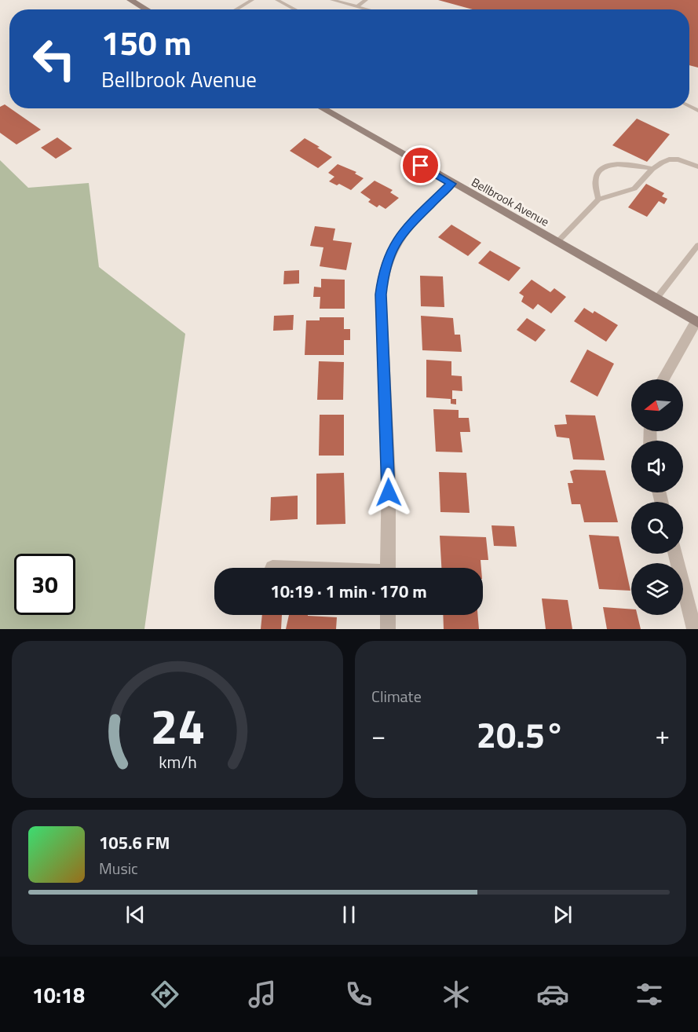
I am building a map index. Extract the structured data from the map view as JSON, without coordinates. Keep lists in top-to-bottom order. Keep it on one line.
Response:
{"streets":{"street":["Bellbrook Avenue"]},"north":"left","page":{"turn":["150 m","Bellbrook Avenue"],"limit":"30","trip":"10:19 · 1 min · 170 m","tile":"Climate","heat":["−","20.5°","+"],"song":["105.6 FM","Music"],"tabs":"10:18","gauge":["24","km/h"]}}
